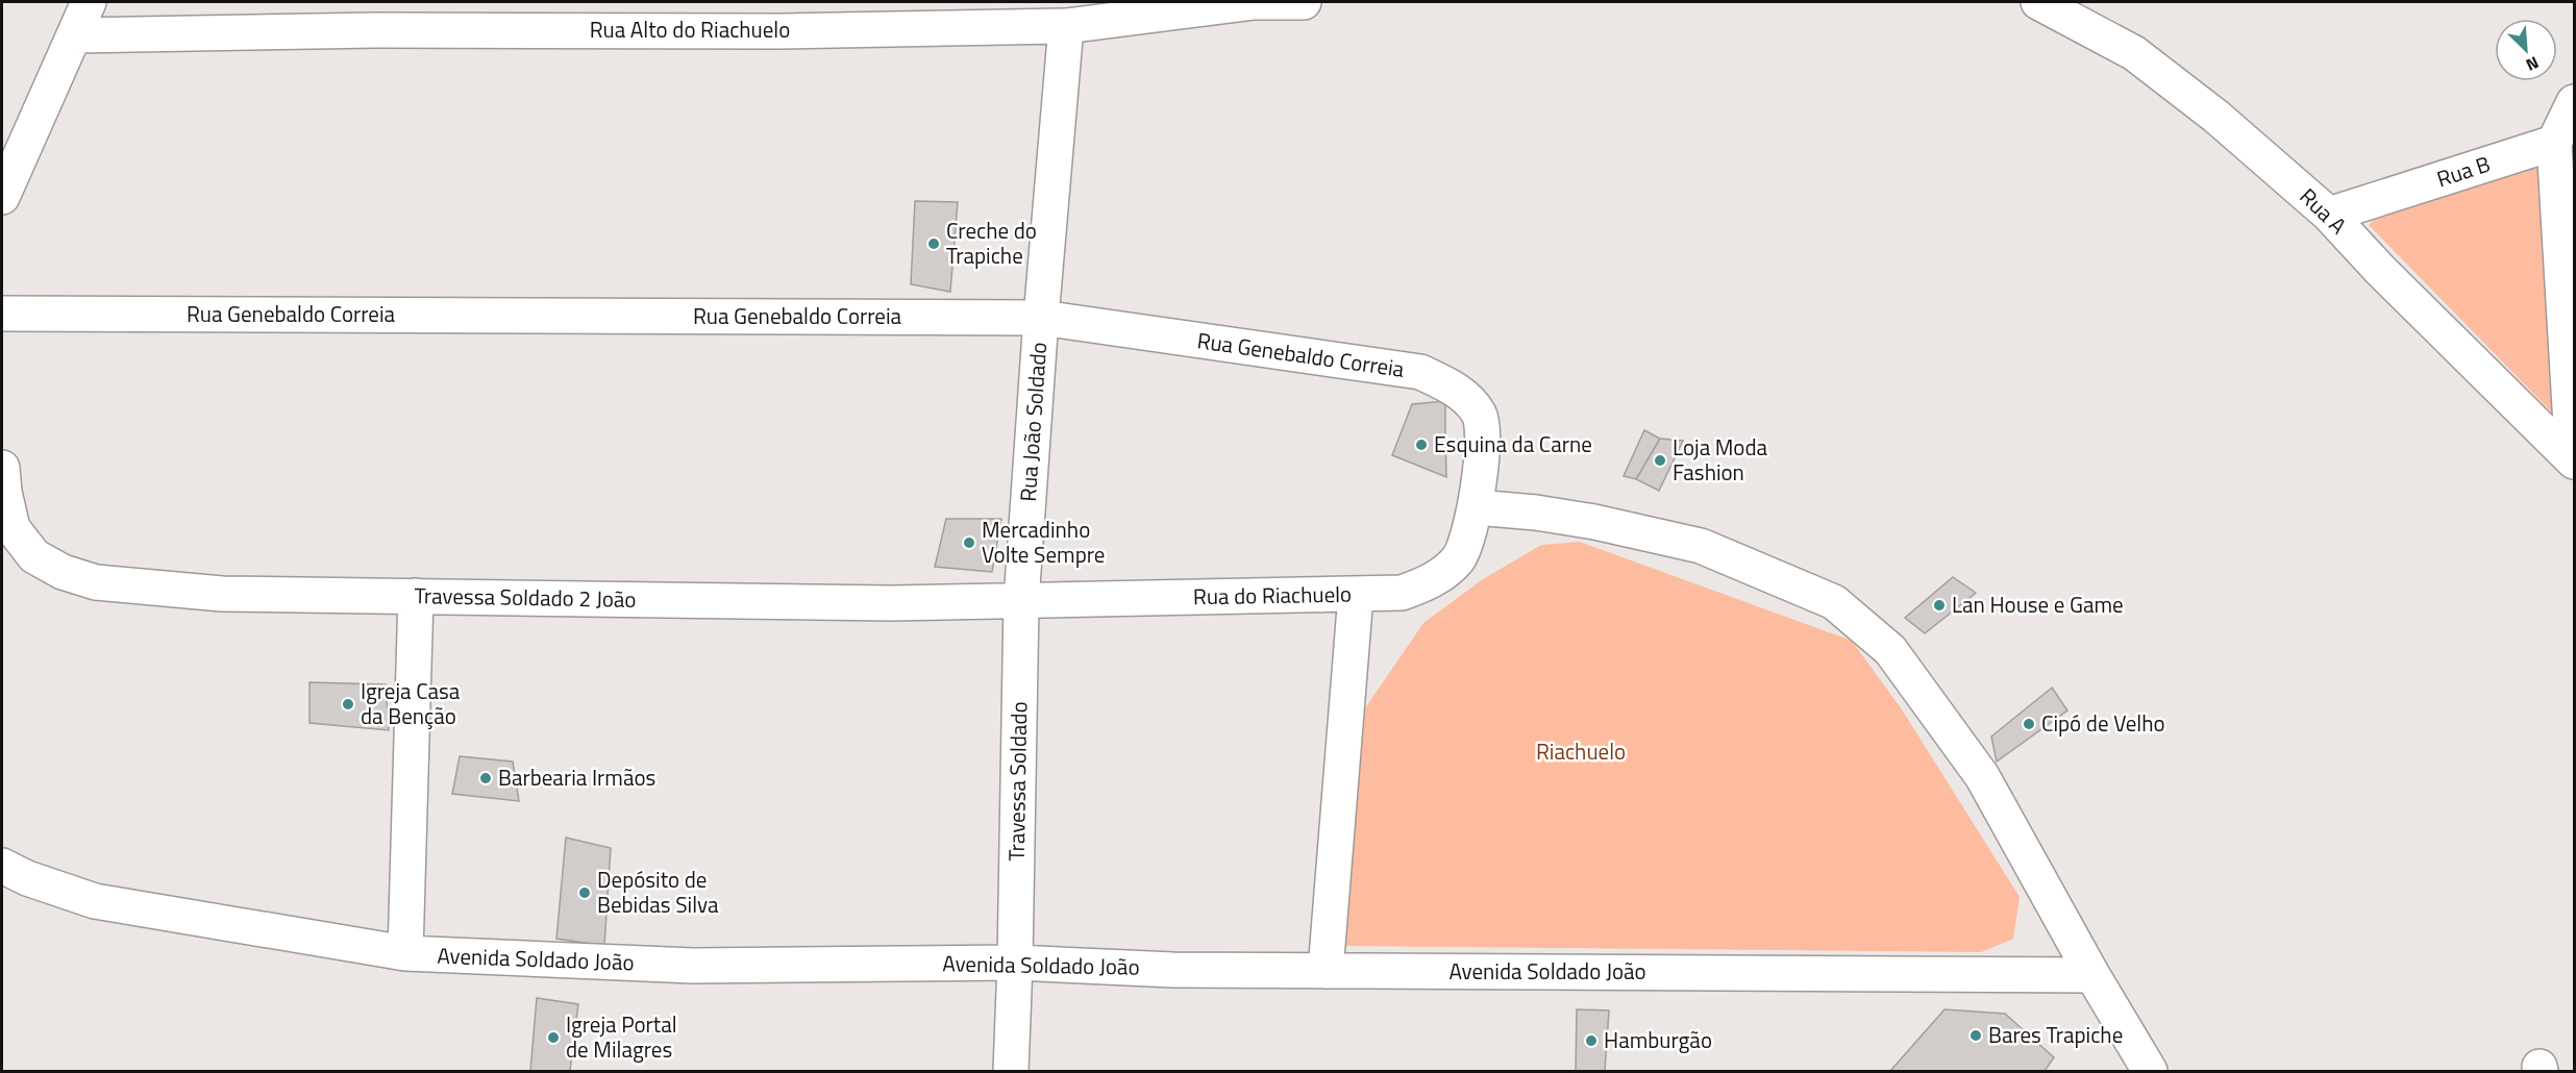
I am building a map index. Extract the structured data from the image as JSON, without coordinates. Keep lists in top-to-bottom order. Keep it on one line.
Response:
{"streets":{"street":["Rua Alto do Riachuelo","Rua B","Rua A","Rua Genebaldo Correia","Rua João Soldado","Rua do Riachuelo","Travessa Soldado 2 João","Travessa Soldado","Avenida Soldado João"]},"crossings":[["Rua Alto do Riachuelo","Rua João Soldado"],["Rua B","Rua A"],["Rua Genebaldo Correia","Rua João Soldado"],["Rua Genebaldo Correia","Rua do Riachuelo"],["Rua João Soldado","Rua do Riachuelo"],["Rua João Soldado","Travessa Soldado 2 João"],["Rua João Soldado","Travessa Soldado"],["Rua do Riachuelo","Travessa Soldado 2 João"],["Rua do Riachuelo","Travessa Soldado"],["Travessa Soldado 2 João","Travessa Soldado"],["Travessa Soldado","Avenida Soldado João"]],"parks":["Riachuelo"],"places":["Creche do Trapiche","Esquina da Carne","Loja Moda Fashion","Mercadinho Volte Sempre","Lan House e Game","Igreja Casa da Benção","Cipó de Velho","Barbearia Irmãos","Depósito de Bebidas Silva","Bares Trapiche","Igreja Portal de Milagres","Hamburgão"],"north":"bottom right"}
